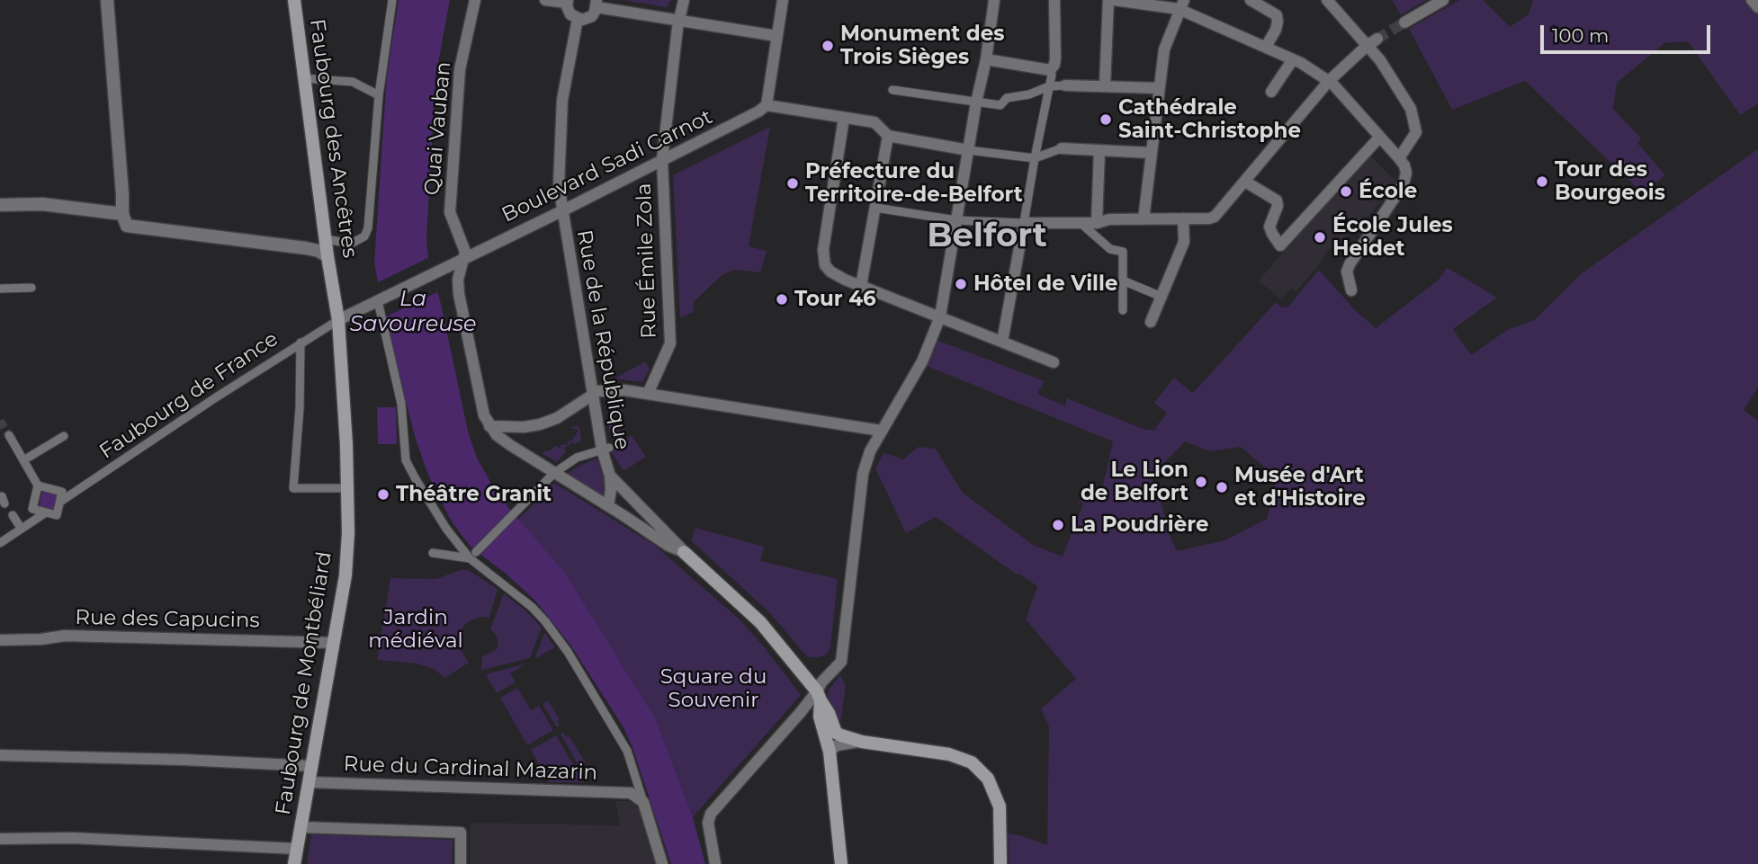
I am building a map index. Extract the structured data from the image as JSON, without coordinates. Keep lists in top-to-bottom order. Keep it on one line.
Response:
{"streets":{"main road":["Faubourg des Ancêtres","Faubourg de Montbéliard"],"street":["Quai Vauban","Boulevard Sadi Carnot","Rue Émile Zola","Rue de la République","Faubourg de France","Rue des Capucins","Rue du Cardinal Mazarin"]},"crossings":[["Quai Vauban","Boulevard Sadi Carnot"],["Faubourg des Ancêtres","Boulevard Sadi Carnot"],["Faubourg des Ancêtres","Faubourg de France"],["Faubourg des Ancêtres","Faubourg de Montbéliard"],["Boulevard Sadi Carnot","Rue Émile Zola"],["Boulevard Sadi Carnot","Rue de la République"],["Boulevard Sadi Carnot","Faubourg de France"],["Boulevard Sadi Carnot","Faubourg de Montbéliard"],["Faubourg de France","Faubourg de Montbéliard"],["Rue des Capucins","Faubourg de Montbéliard"],["Faubourg de Montbéliard","Rue du Cardinal Mazarin"]],"districts":["Belfort"],"water":["La Savoureuse"],"parks":["Jardin médiéval","Square du Souvenir"],"places":["Monument des Trois Sièges","Cathédrale Saint-Christophe","Tour des Bourgeois","Préfecture du Territoire-de-Belfort","École","École Jules Heidet","Hôtel de Ville","Tour 46","Le Lion de Belfort","Musée d'Art et d'Histoire","Théâtre Granit","La Poudrière"],"scale_bar":"100 m"}
